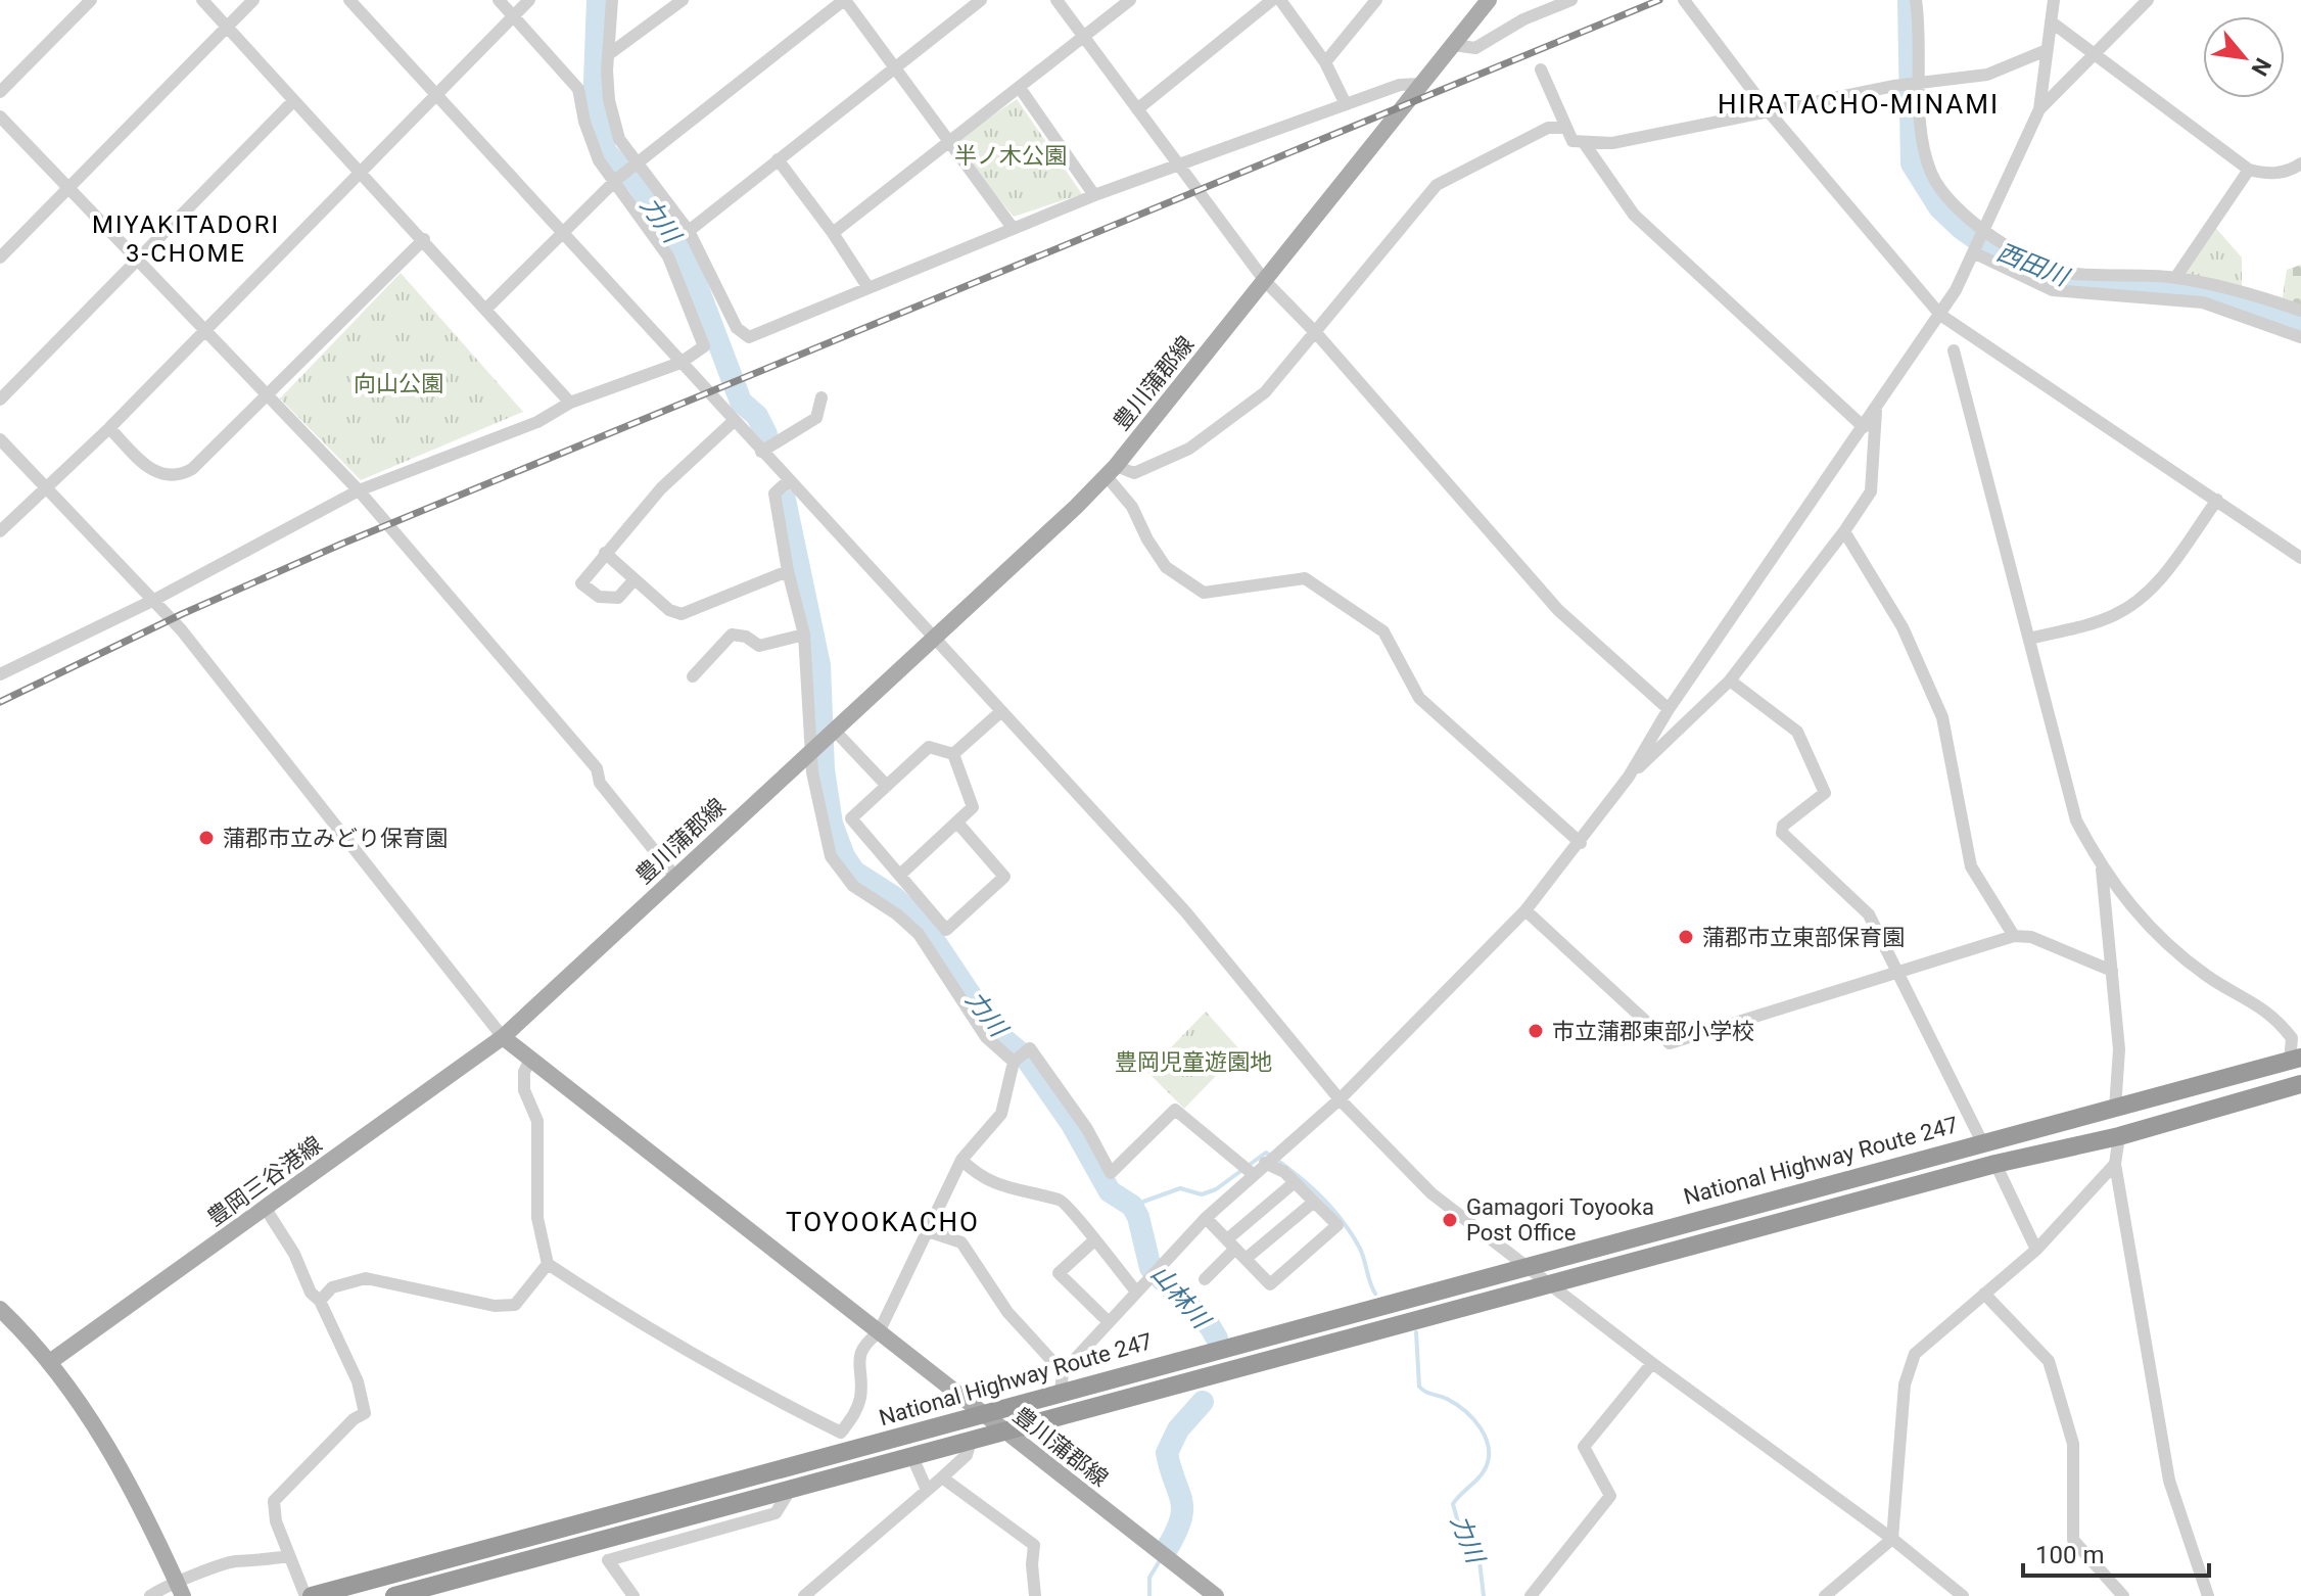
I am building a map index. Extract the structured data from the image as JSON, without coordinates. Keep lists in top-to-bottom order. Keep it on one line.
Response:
{"streets":{"highway":["National Highway Route 247"],"main road":["豊川蒲郡線","豊岡三谷港線"]},"crossings":[["豊川蒲郡線","National Highway Route 247"],["豊川蒲郡線","豊岡三谷港線"]],"districts":["HIRATACHO-MINAMI","MIYAKITADORI 3-CHOME","TOYOOKACHO"],"water":["力川","西田川","山林川"],"parks":["半ノ木公園","向山公園","豊岡児童遊園地"],"places":["蒲郡市立みどり保育園","蒲郡市立東部保育園","市立蒲郡東部小学校","Gamagori Toyooka Post Office"],"scale_bar":"100 m","north":"bottom right"}
